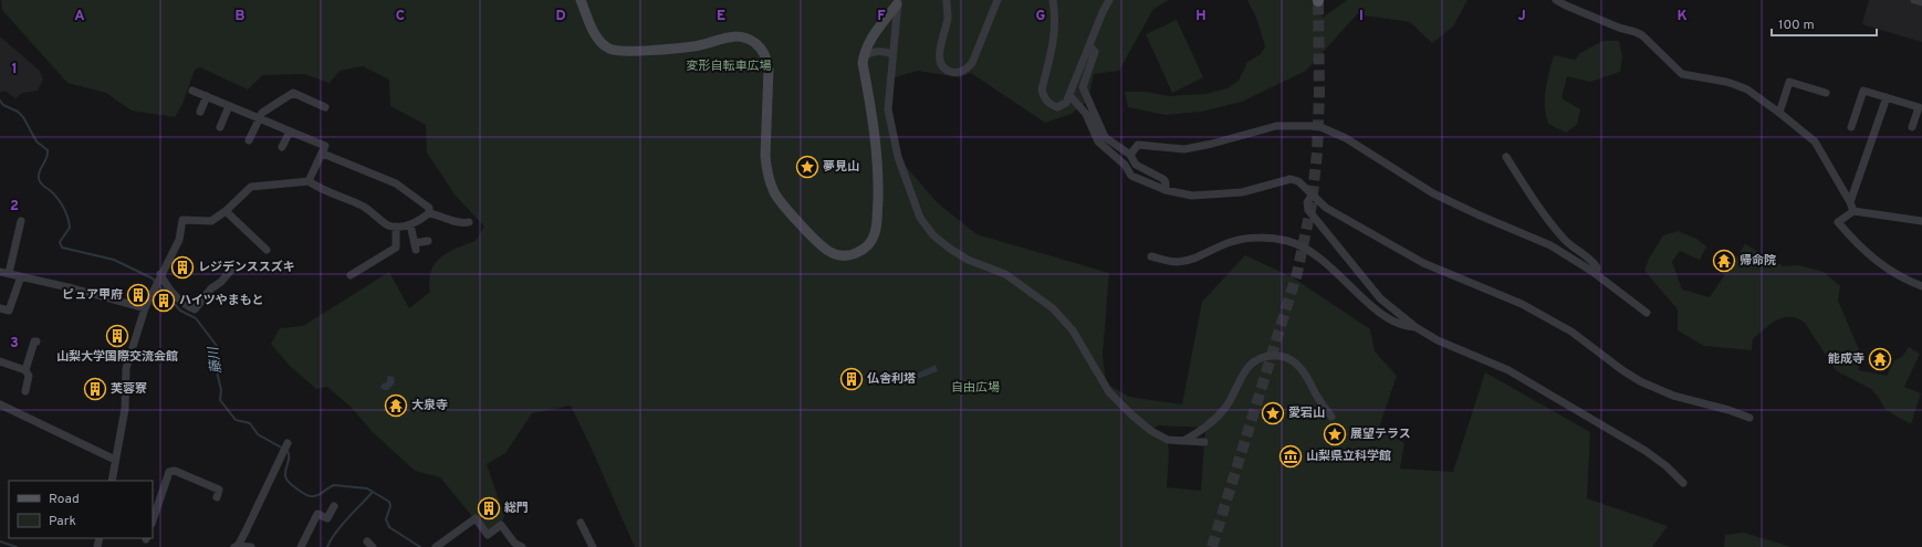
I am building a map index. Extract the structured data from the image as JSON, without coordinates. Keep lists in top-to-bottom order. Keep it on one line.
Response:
{"water":["藤川"],"parks":["変形自転車広場","自由広場"],"places":{"place":["夢見山","愛宕山","展望テラス"],"temple":["帰命院","能成寺","大泉寺"],"building":["レジデンススズキ","ピュア甲府","ハイツやまもと","山梨大学国際交流会館","仏舎利塔","芙蓉寮","総門"],"museum":["山梨県立科学館"]},"legend":["Road","Park"],"scale_bar":"100 m","grid":{"columns":["A","B","C","D","E","F","G","H","I","J","K"],"rows":["1","2","3"]}}
